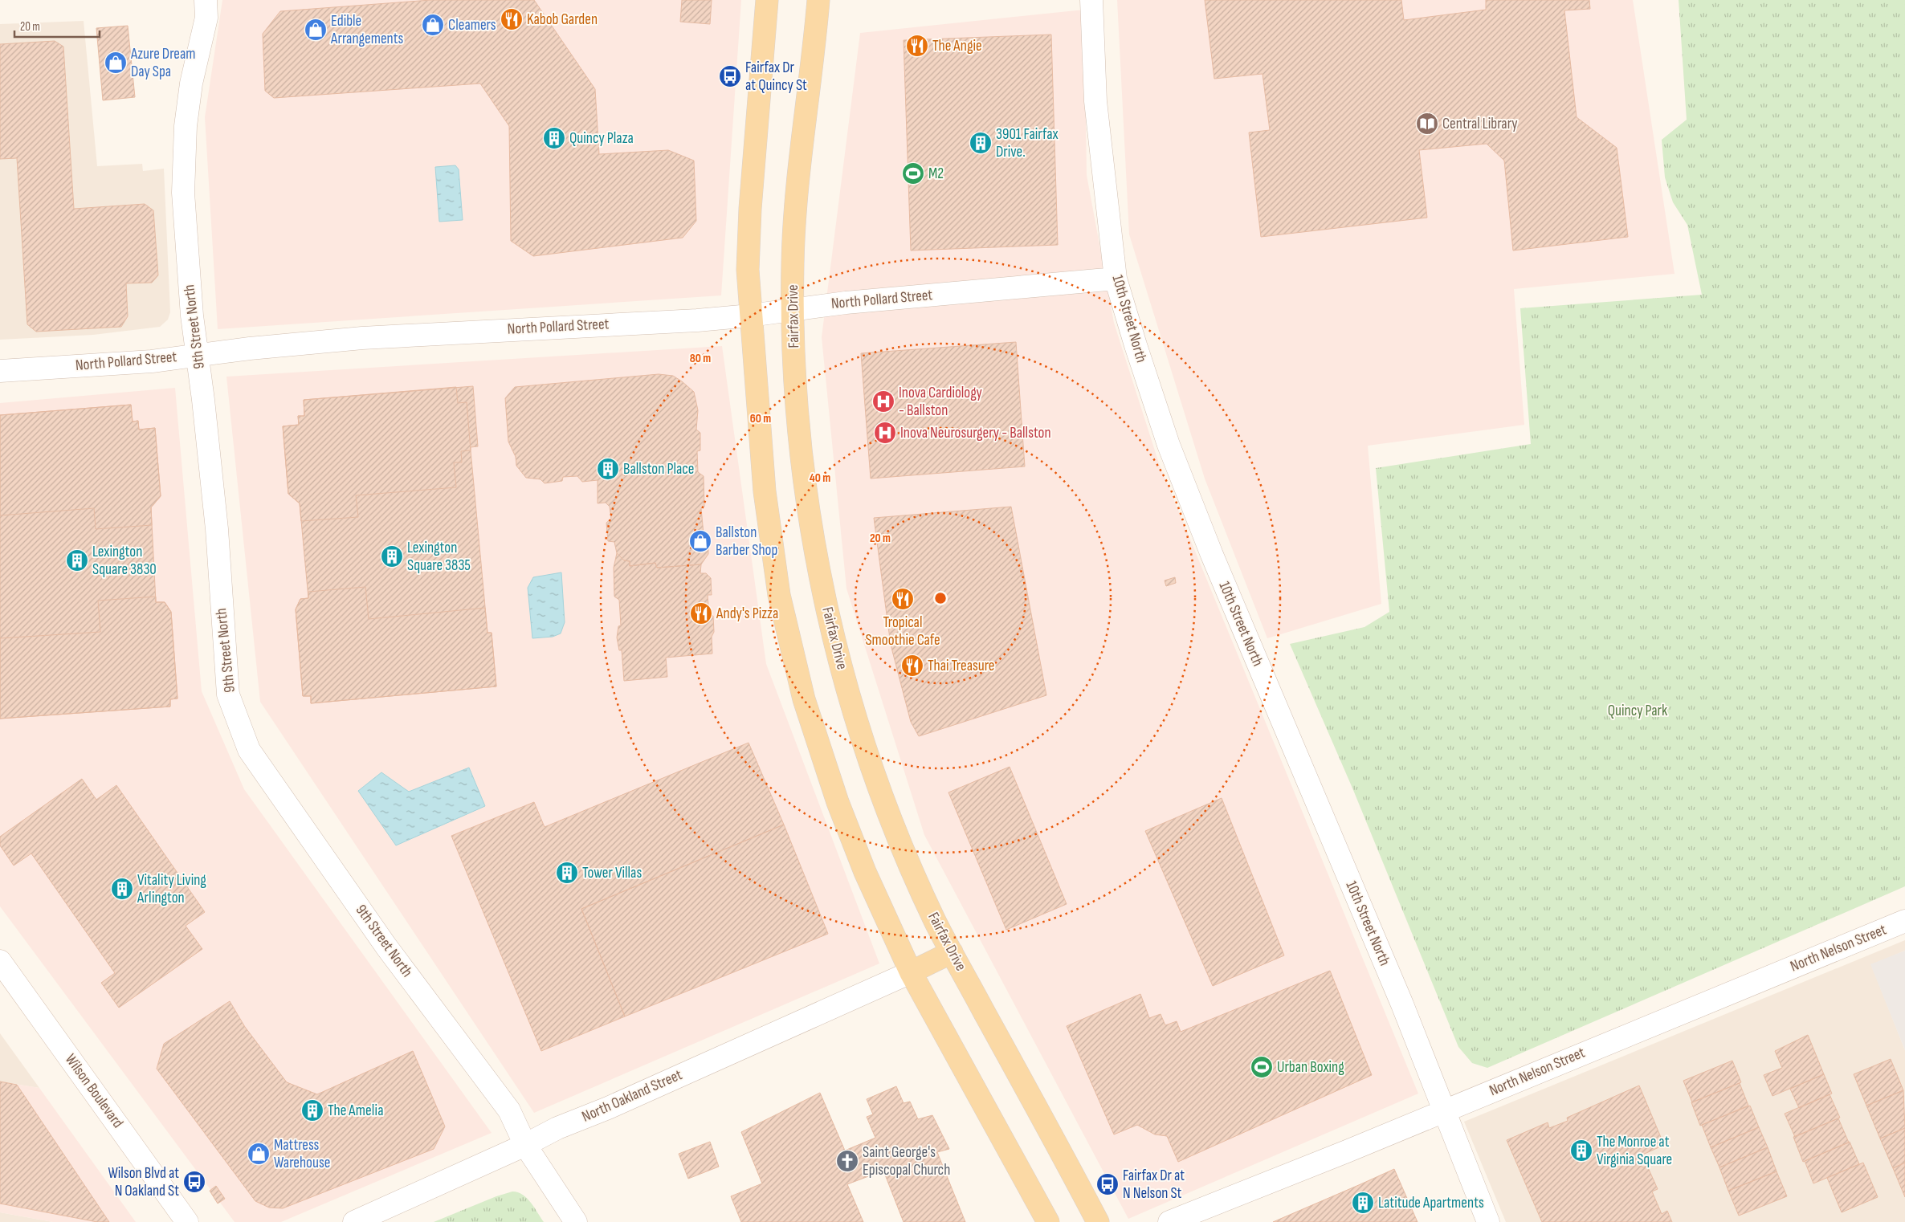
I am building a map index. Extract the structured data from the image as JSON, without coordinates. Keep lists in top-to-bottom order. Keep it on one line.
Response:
{"streets":{"main road":["Fairfax Drive"],"street":["North Pollard Street","10th Street North","9th Street North","North Nelson Street","Wilson Boulevard","North Oakland Street"]},"crossings":[["North Pollard Street","Fairfax Drive"],["North Pollard Street","10th Street North"],["North Pollard Street","9th Street North"],["10th Street North","North Nelson Street"],["9th Street North","North Oakland Street"]],"parks":["Quincy Park"],"places":{"restaurant":["Kabob Garden","The Angie","Tropical Smoothie Cafe","Andy's Pizza","Thai Treasure"],"shop":["Cleamers","Edible Arrangements","Azure Dream Day Spa","Ballston Barber Shop","Mattress Warehouse"],"bus stop":["Fairfax Dr at Quincy St","Wilson Blvd at N Oakland St","Fairfax Dr at N Nelson St"],"library":["Central Library"],"building":["Quincy Plaza","3901 Fairfax Drive.","Ballston Place","Lexington Square 3835","Lexington Square 3830","Tower Villas","Vitality Living Arlington","The Amelia","The Monroe at Virginia Square","Latitude Apartments"],"sports":["M2","Urban Boxing"],"hospital":["Inova Cardiology - Ballston","Inova Neurosurgery - Ballston"],"church":["Saint George's Episcopal Church"]},"scale_bar":"20 m","rings":["80 m","60 m","40 m","20 m"]}
